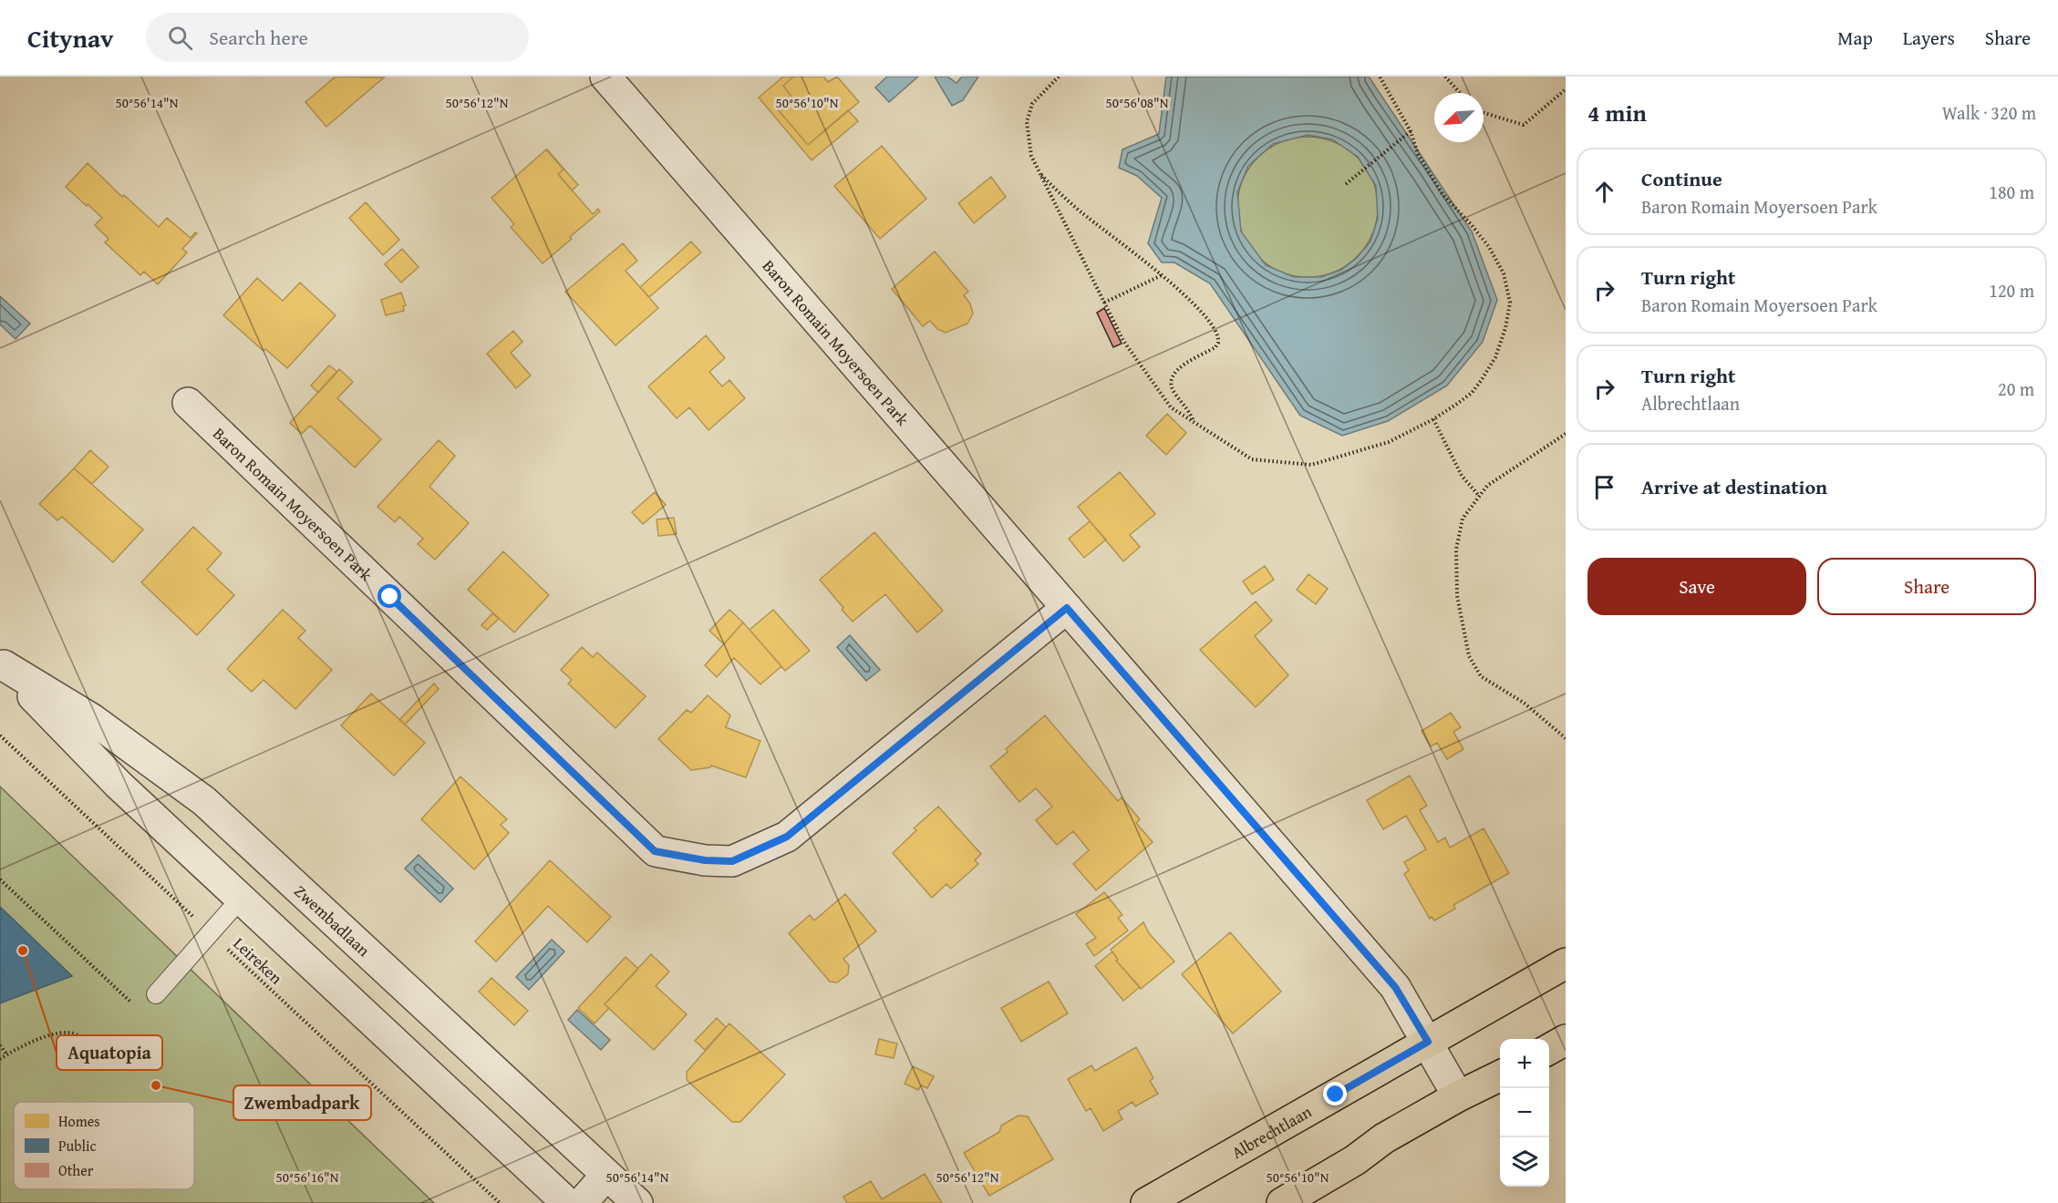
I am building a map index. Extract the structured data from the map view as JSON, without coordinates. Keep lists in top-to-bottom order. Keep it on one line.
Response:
{"streets":{"main road":["Albrechtlaan"],"street":["Baron Romain Moyersoen Park","Zwembadlaan"],"path":["Leireken"]},"crossings":[["Baron Romain Moyersoen Park","Albrechtlaan"]],"places":["Aquatopia","Zwembadpark"],"legend":["Homes","Public","Other"],"north":"bottom left","page":{"header":"Citynav","search":"Search here","nav":["Map","Layers","Share"],"heading":["4 min","Walk · 320 m"],"list":[["Continue","Baron Romain Moyersoen Park","180 m"],["Turn right","Baron Romain Moyersoen Park","120 m"],["Turn right","Albrechtlaan","20 m"],"Arrive at destination"],"buttons":["Save","Share"],"map_buttons":["+","−"]},"coordinates":["50°56'14\"N","50°56'12\"N","50°56'10\"N","50°56'08\"N","50°56'16\"N"]}
